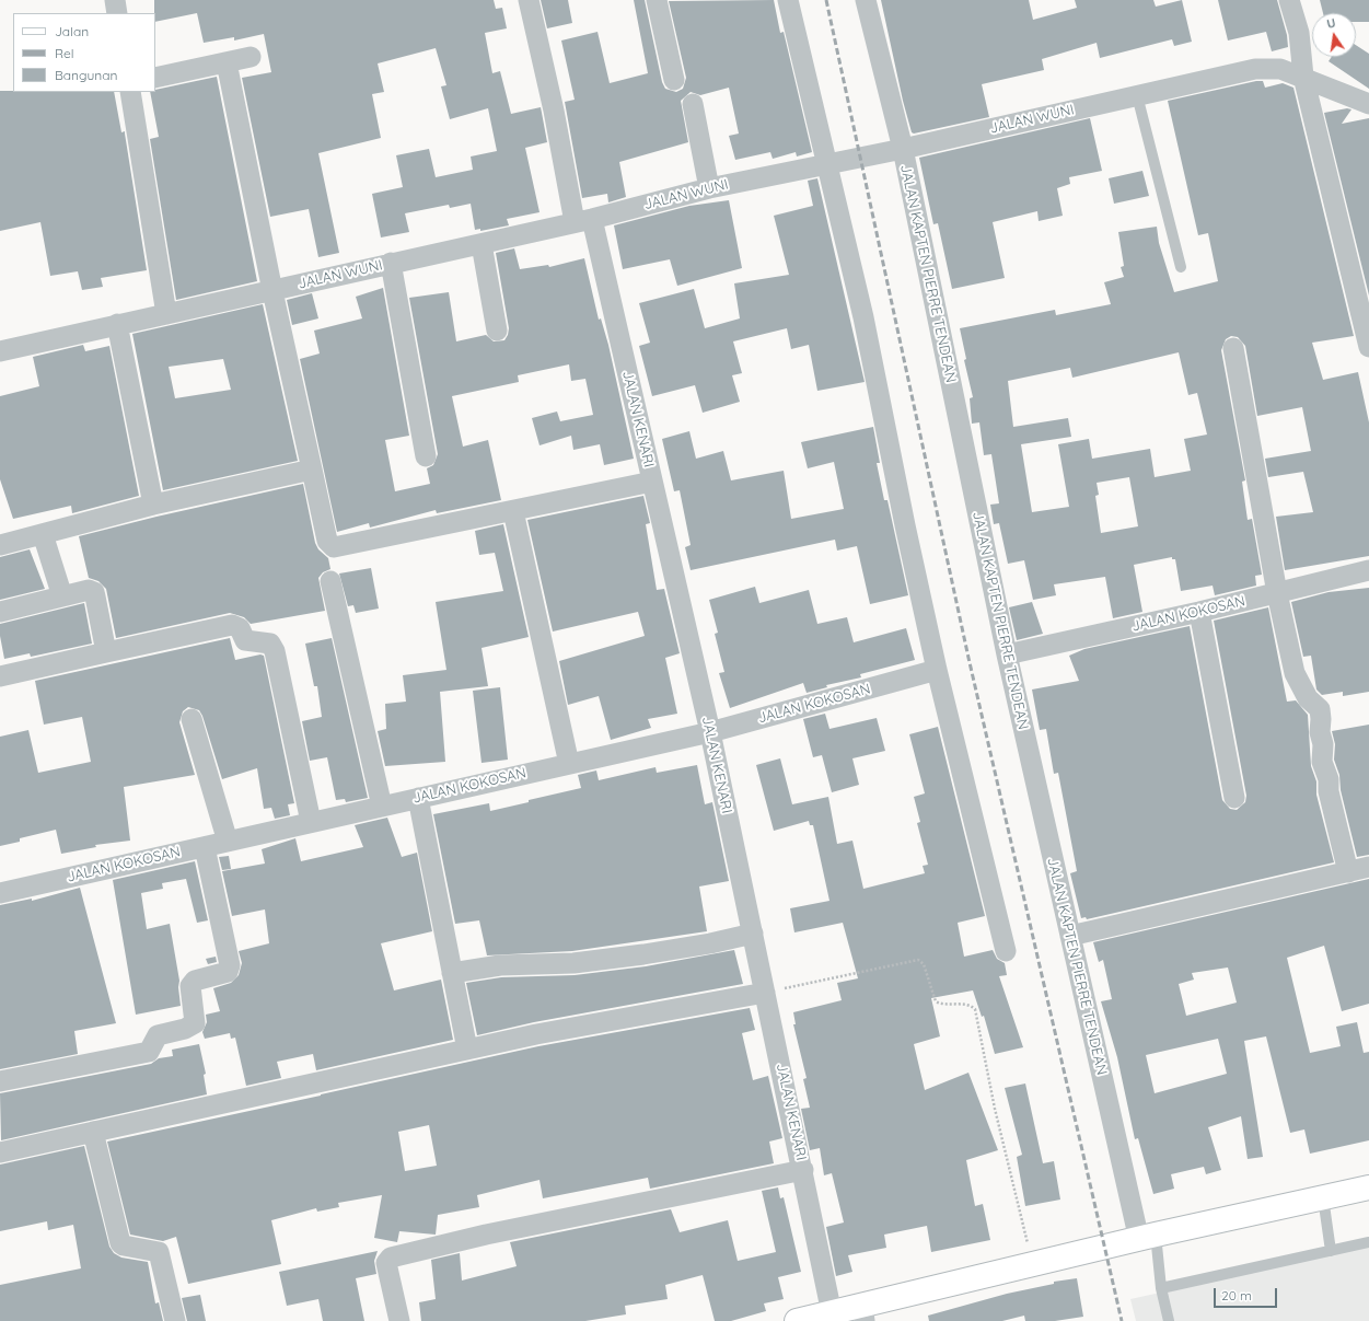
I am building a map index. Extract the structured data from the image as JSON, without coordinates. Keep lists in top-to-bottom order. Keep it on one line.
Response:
{"streets":{"street":["JALAN WUNI","JALAN KAPTEN PIERRE TENDEAN","JALAN KENARI","JALAN KOKOSAN"]},"crossings":[["JALAN WUNI","JALAN KAPTEN PIERRE TENDEAN"],["JALAN WUNI","JALAN KENARI"],["JALAN KAPTEN PIERRE TENDEAN","JALAN KOKOSAN"],["JALAN KENARI","JALAN KOKOSAN"]],"legend":["Jalan","Rel","Bangunan"],"scale_bar":"20 m","north":"top"}
